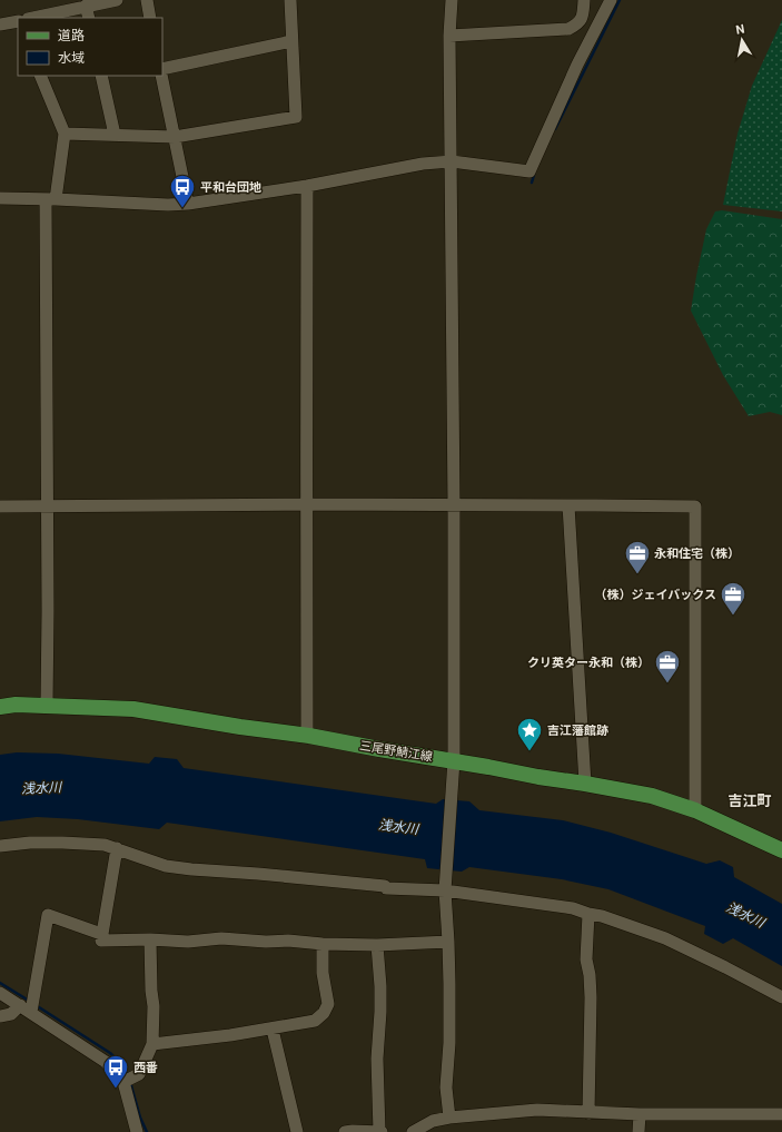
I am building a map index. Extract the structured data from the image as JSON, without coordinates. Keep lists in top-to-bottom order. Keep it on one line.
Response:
{"streets":{"main road":["三尾野鯖江線"]},"districts":["吉江町"],"water":["浅水川"],"places":{"bus stop":["平和台団地","西番"],"office":["永和住宅（株）","（株）ジェイバックス","クリ英ター永和（株）"],"place":["吉江藩館跡"]},"legend":["道路","水域"],"north":"top"}
